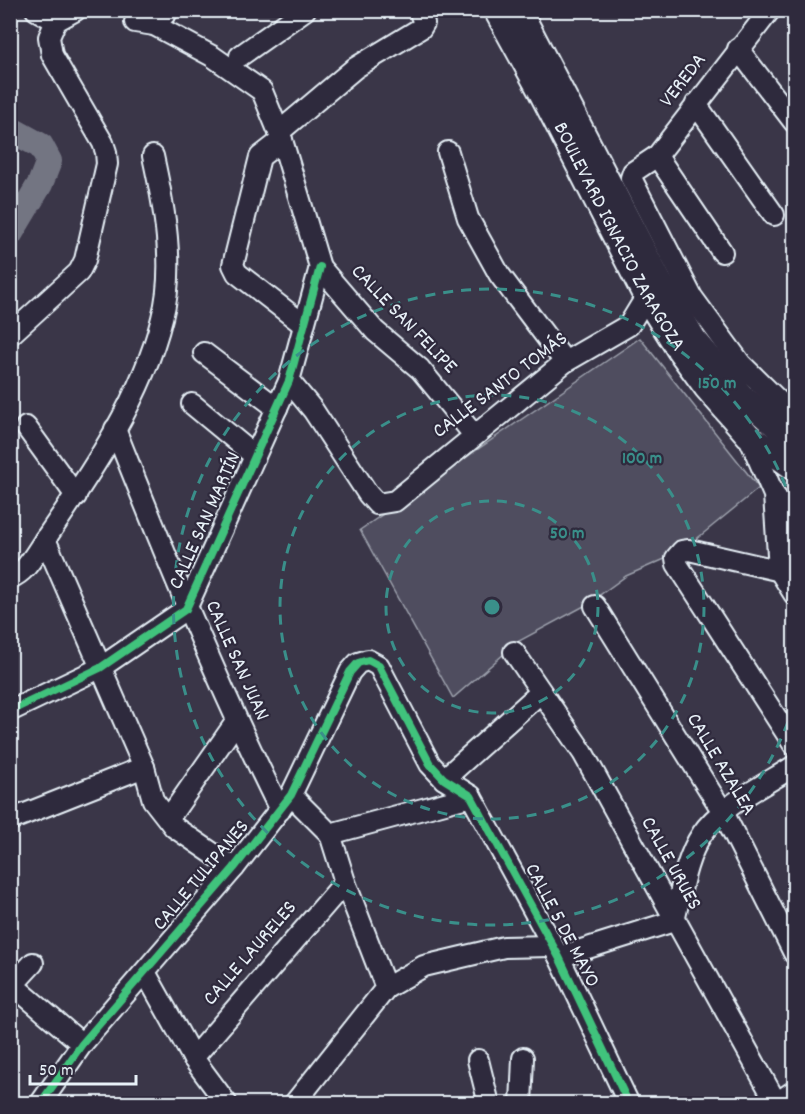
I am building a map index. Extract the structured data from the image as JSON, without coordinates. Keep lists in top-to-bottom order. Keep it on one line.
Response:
{"streets":{"main road":["BOULEVARD IGNACIO ZARAGOZA"],"street":["VEREDA","CALLE SAN FELIPE","CALLE SANTO TOMÁS","CALLE SAN MARTÍN","CALLE SAN JUAN","CALLE AZALEA","CALLE URUES","CALLE TULIPANES","CALLE 5 DE MAYO","CALLE LAURELES"]},"crossings":[["BOULEVARD IGNACIO ZARAGOZA","CALLE SANTO TOMÁS"],["CALLE SAN FELIPE","CALLE SANTO TOMÁS"],["CALLE SAN FELIPE","CALLE SAN MARTÍN"],["CALLE SANTO TOMÁS","CALLE SAN MARTÍN"],["CALLE SAN MARTÍN","CALLE SAN JUAN"],["CALLE SAN JUAN","CALLE TULIPANES"],["CALLE TULIPANES","CALLE 5 DE MAYO"]],"scale_bar":"50 m","rings":["150 m","100 m","50 m"]}
